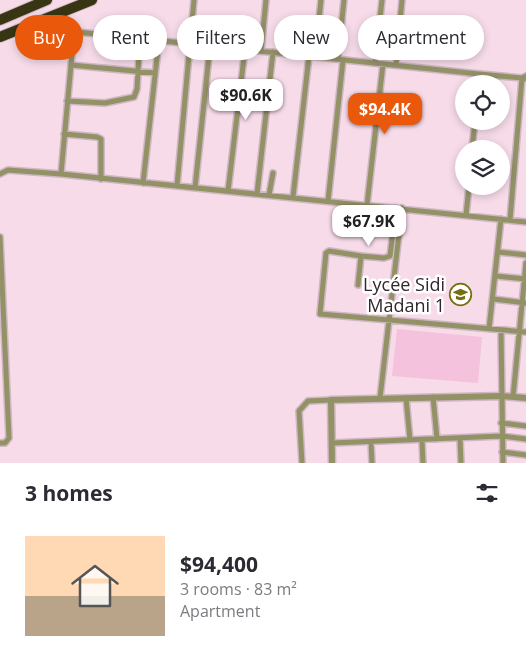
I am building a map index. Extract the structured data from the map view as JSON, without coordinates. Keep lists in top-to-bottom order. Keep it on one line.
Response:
{"places":{"school or university":["Lycée Sidi Madani 1"]},"page":{"chip":["Buy","Rent","Filters","New","Apartment"],"price":["$90.6K","$94.4K","$67.9K"],"heading":"3 homes","list":[{"name":"$94,400","note":"3 rooms · 83 m² · Apartment"}]}}
